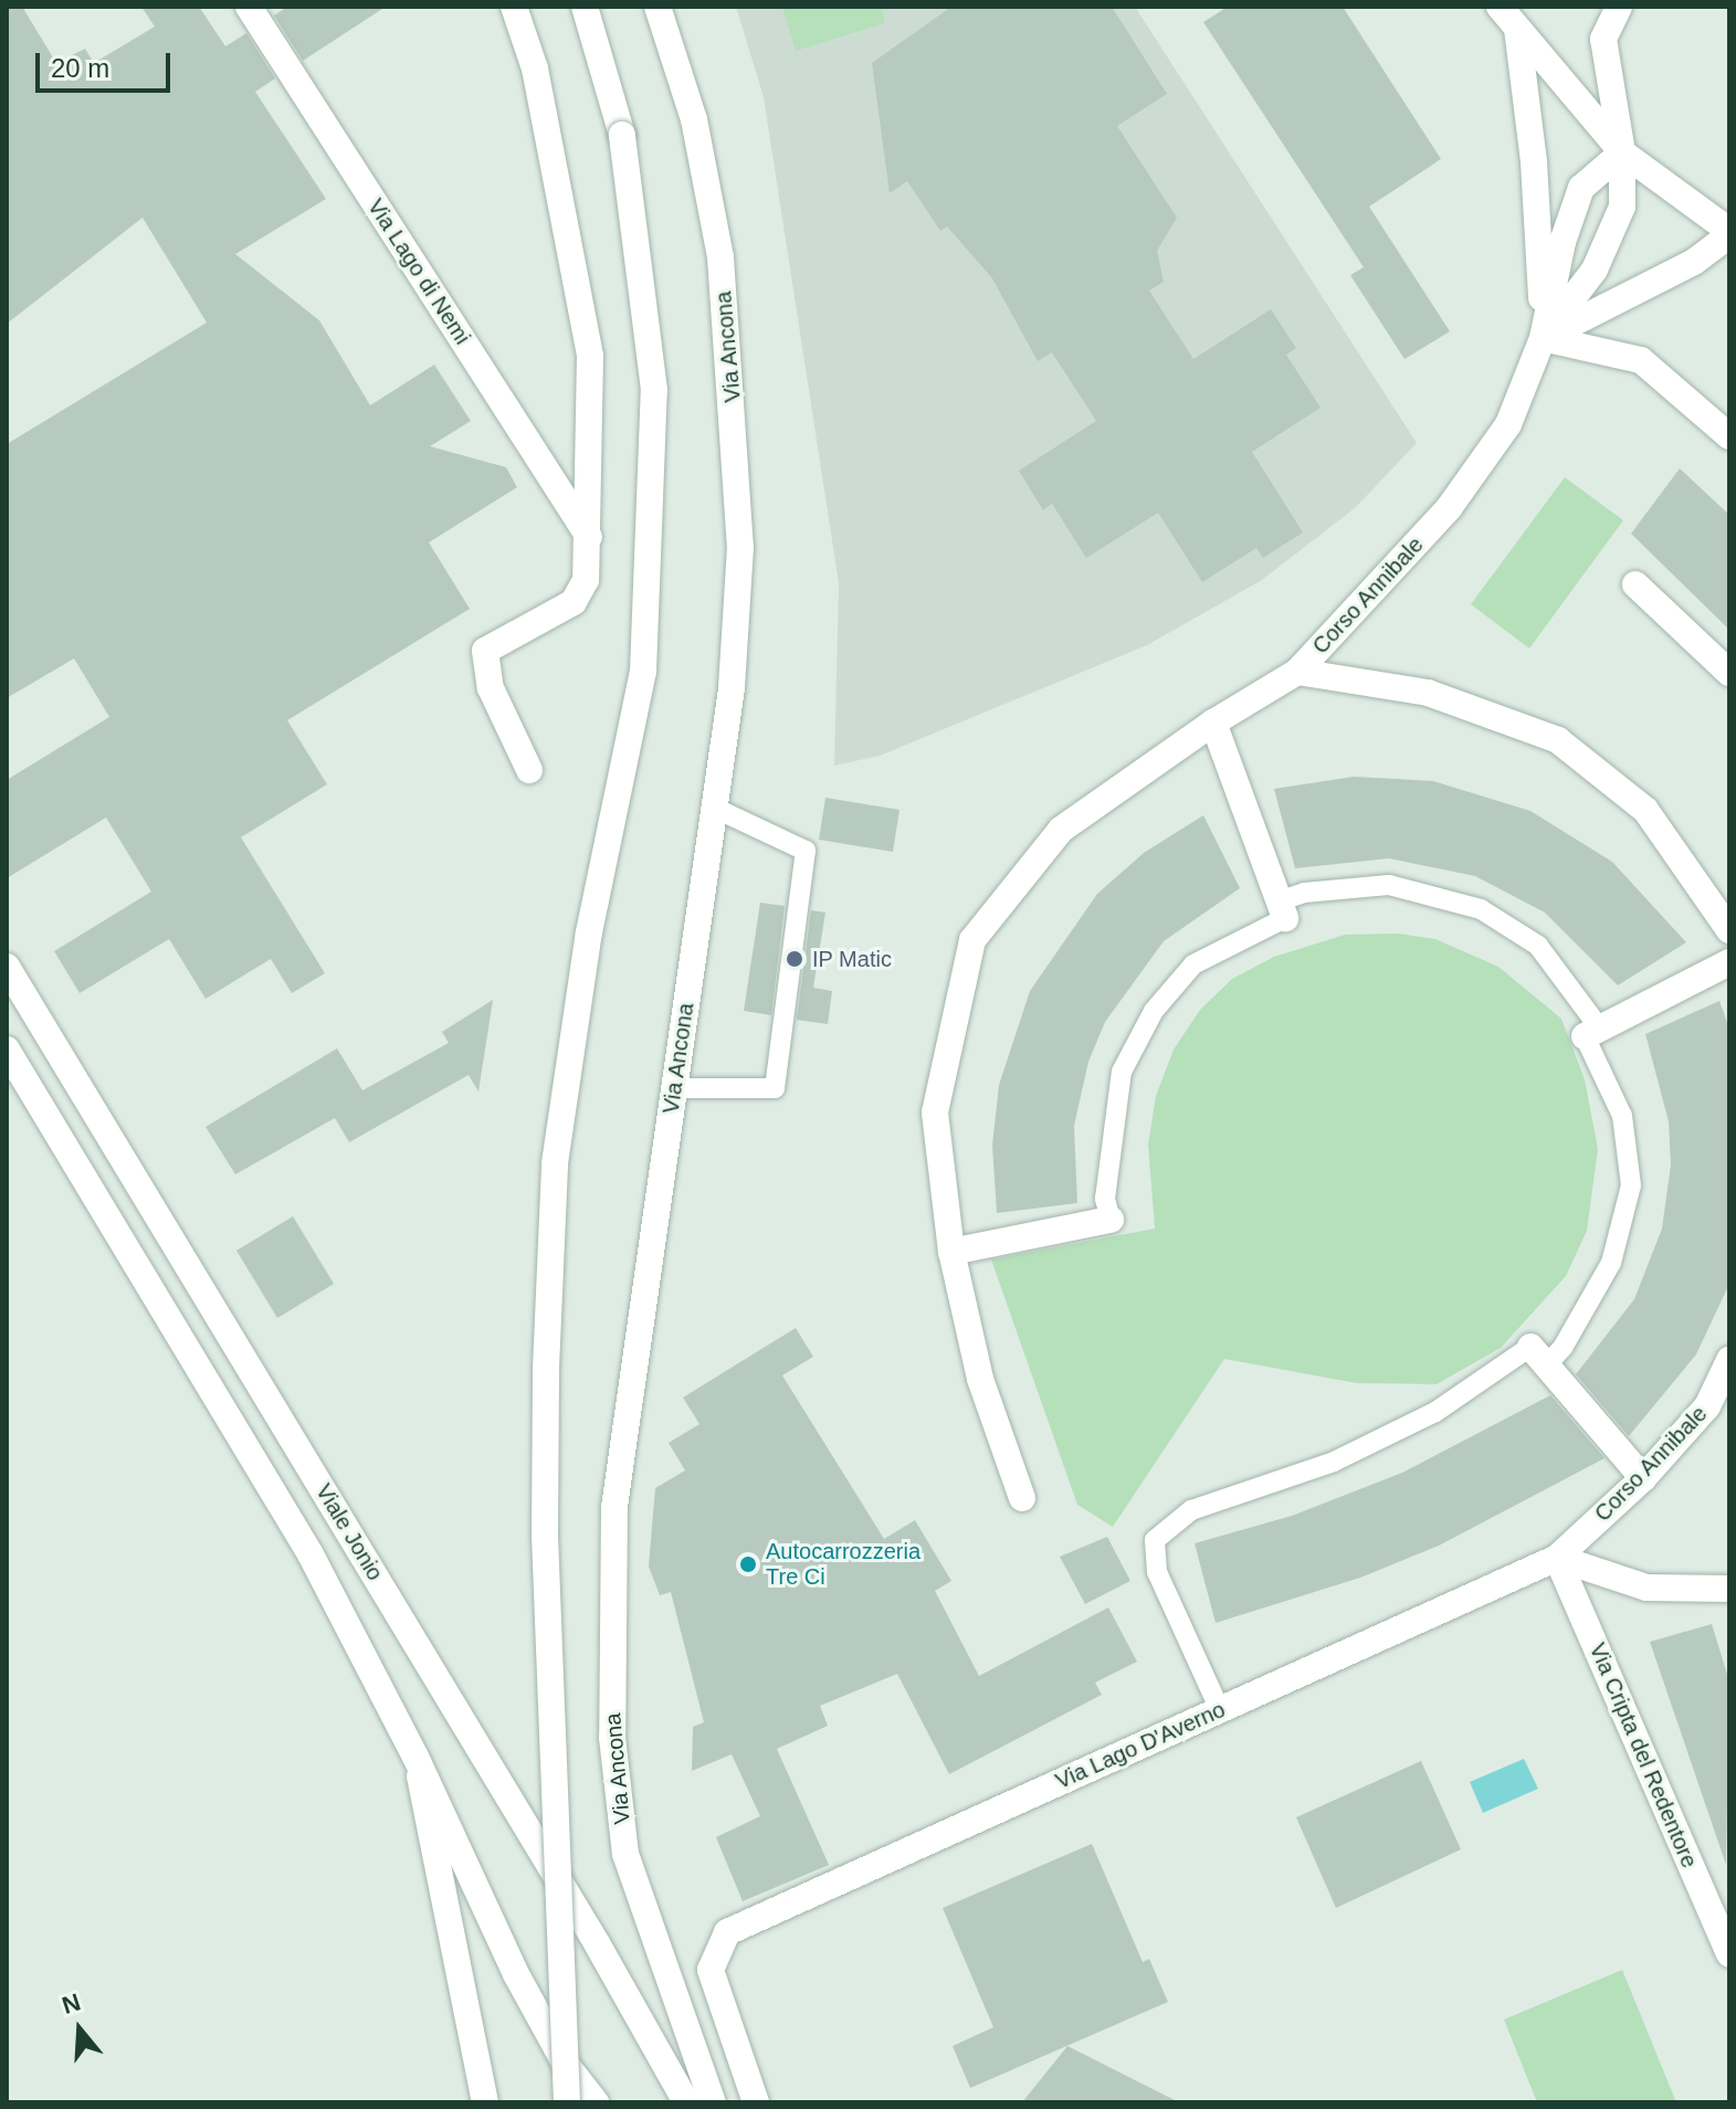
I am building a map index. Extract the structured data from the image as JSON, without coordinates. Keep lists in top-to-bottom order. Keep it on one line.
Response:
{"streets":{"street":["Via Lago di Nemi","Via Ancona","Corso Annibale","Viale Jonio","Via Lago D'Averno","Via Cripta del Redentore"]},"crossings":[["Corso Annibale","Via Lago D'Averno"],["Corso Annibale","Via Cripta del Redentore"],["Via Lago D'Averno","Via Cripta del Redentore"]],"places":["IP Matic","Autocarrozzeria Tre Ci"],"scale_bar":"20 m","north":"top"}
